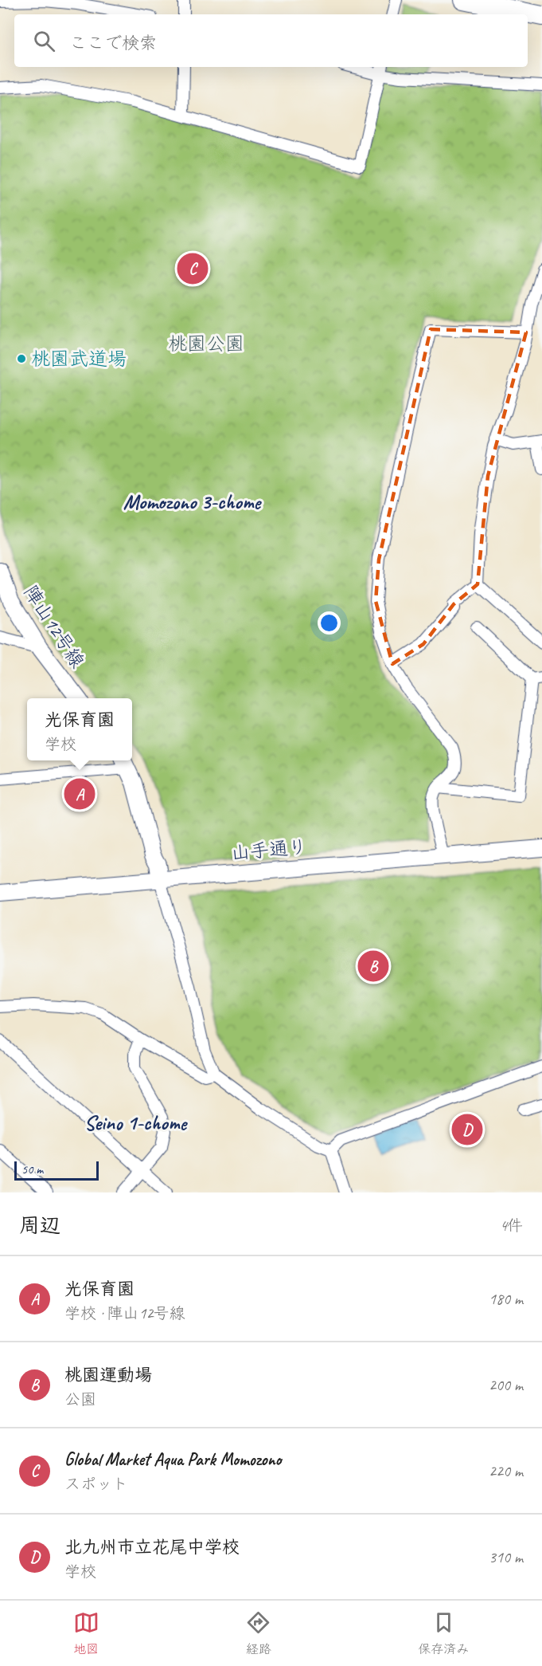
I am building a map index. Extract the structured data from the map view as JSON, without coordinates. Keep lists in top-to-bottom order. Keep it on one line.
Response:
{"streets":{"street":["陣山12号線","山手通り"]},"districts":["Momozono 3-chome","Seino 1-chome"],"parks":["桃園公園"],"places":["桃園武道場"],"scale_bar":"50 m","page":{"search":"ここで検索","pins":["C","A","B","D"],"popup":["光保育園","学校"],"scale":"50 m","heading":["周辺","4件"],"list":[{"mark":"A","name":"光保育園","note":"学校 · 陣山12号線","value":"180 m"},{"mark":"B","name":"桃園運動場","note":"公園","value":"200 m"},{"mark":"C","name":"Global Market Aqua Park Momozono","note":"スポット","value":"220 m"},{"mark":"D","name":"北九州市立花尾中学校","note":"学校","value":"310 m"}],"nav":["地図","経路","保存済み"]}}
